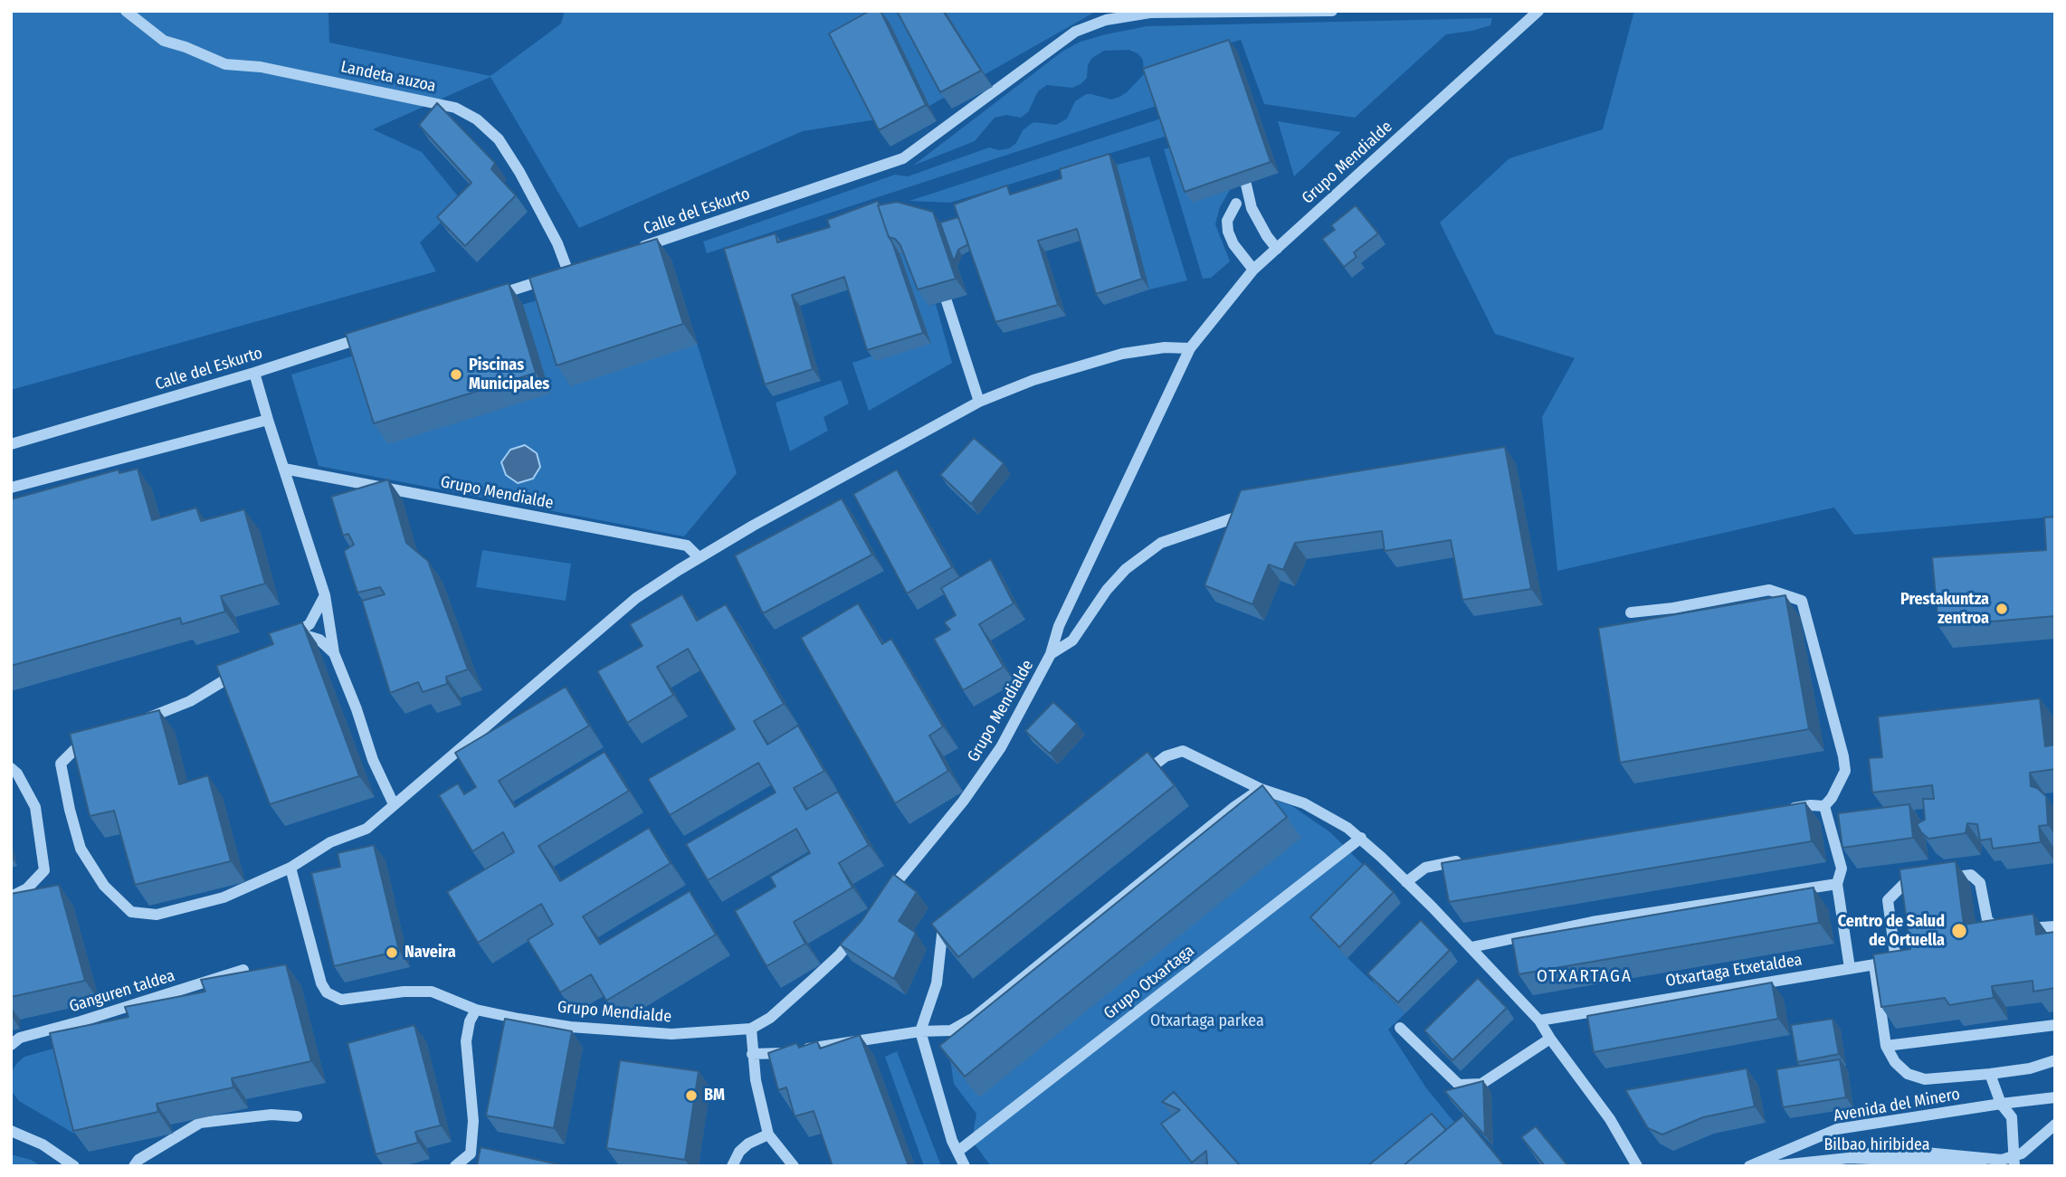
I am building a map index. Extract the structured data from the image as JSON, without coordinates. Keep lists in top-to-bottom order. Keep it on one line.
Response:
{"streets":{"street":["Landeta auzoa","Grupo Mendialde","Calle del Eskurto","Otxartaga Etxetaldea","Grupo Otxartaga","Ganguren taldea","Avenida del Minero","Bilbao hiribidea"]},"districts":["OTXARTAGA"],"parks":["Otxartaga parkea"],"places":["Piscinas Municipales","Prestakuntza zentroa","Centro de Salud de Ortuella","Naveira","BM"]}
